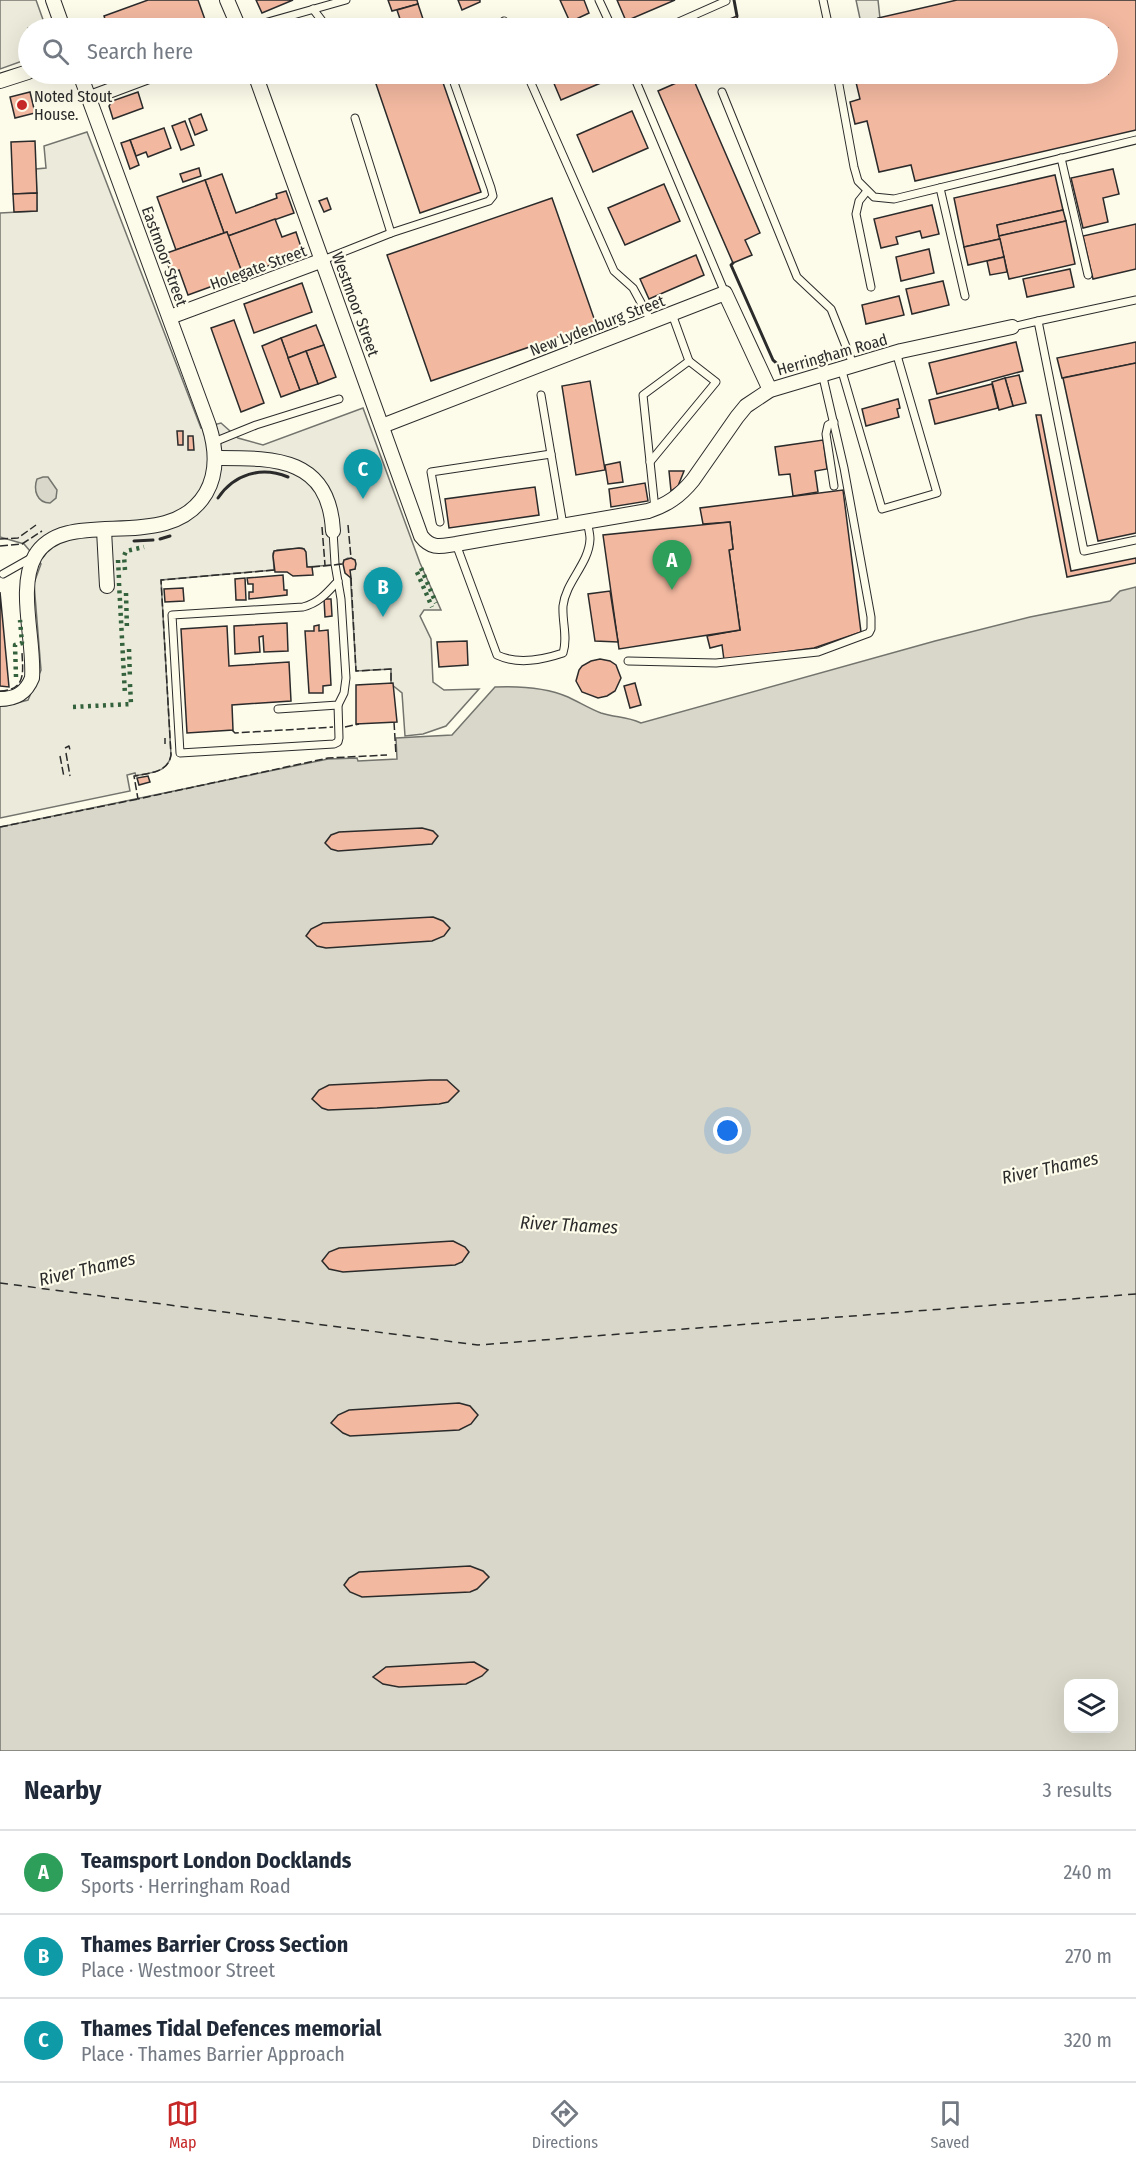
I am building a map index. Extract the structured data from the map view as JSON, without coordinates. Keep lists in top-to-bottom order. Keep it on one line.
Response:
{"streets":{"street":["Eastmoor Street","Holegate Street","Westmoor Street","New Lydenburg Street","Herringham Road"]},"crossings":[["Eastmoor Street","Holegate Street"],["Holegate Street","Westmoor Street"],["Westmoor Street","New Lydenburg Street"],["Westmoor Street","Herringham Road"]],"water":["River Thames"],"places":["Noted Stout House."],"page":{"search":"Search here","pins":["C","A","B"],"heading":["Nearby","3 results"],"list":[{"mark":"A","name":"Teamsport London Docklands","note":"Sports · Herringham Road","value":"240 m"},{"mark":"B","name":"Thames Barrier Cross Section","note":"Place · Westmoor Street","value":"270 m"},{"mark":"C","name":"Thames Tidal Defences memorial","note":"Place · Thames Barrier Approach","value":"320 m"}],"nav":["Map","Directions","Saved"]}}
